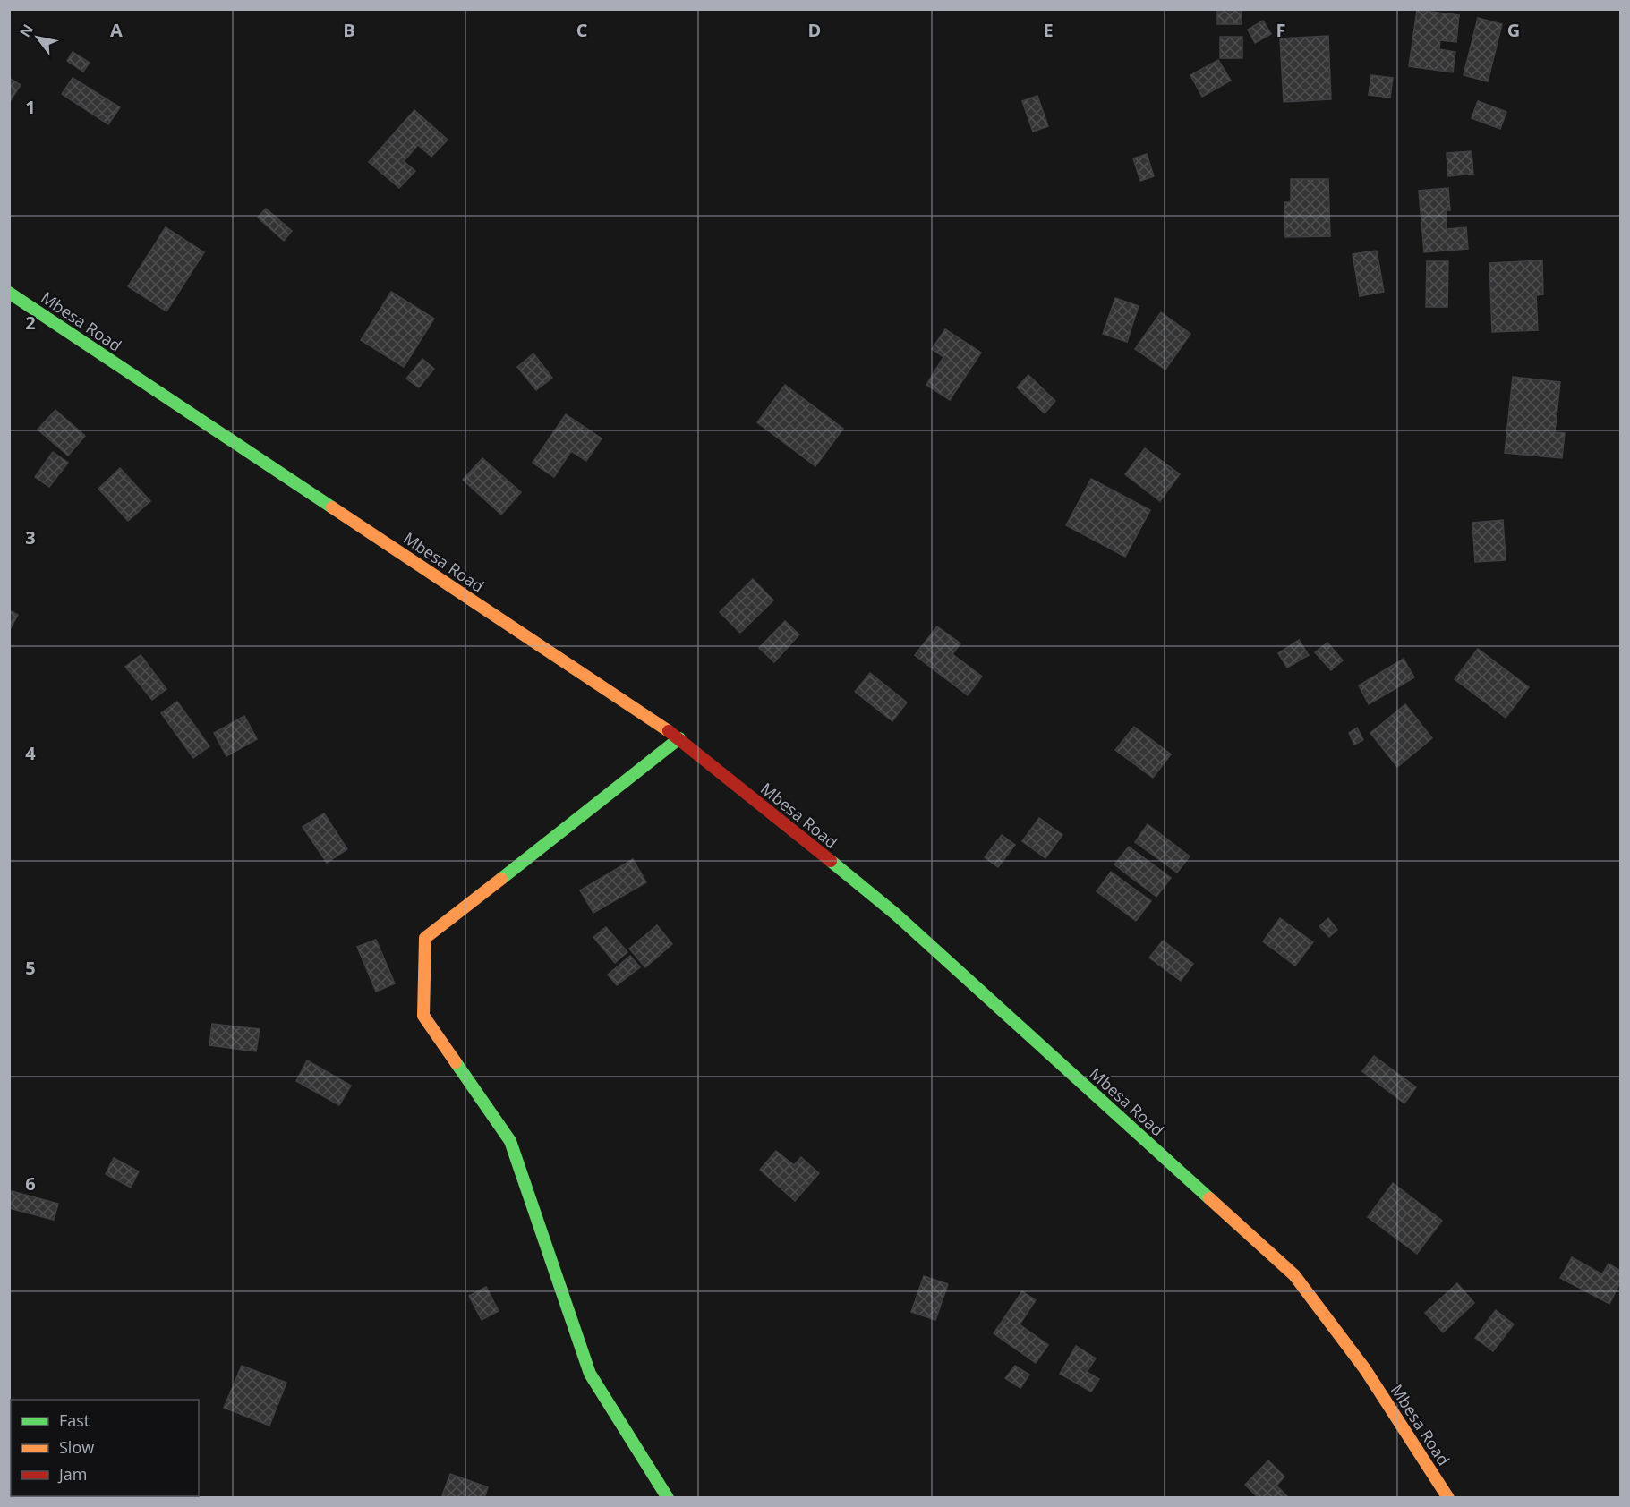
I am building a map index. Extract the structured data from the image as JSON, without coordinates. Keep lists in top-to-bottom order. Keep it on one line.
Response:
{"streets":{"main road":["Mbesa Road"]},"legend":["Fast","Slow","Jam"],"north":"top left","grid":{"columns":["A","B","C","D","E","F","G"],"rows":["1","2","3","4","5","6"]}}
